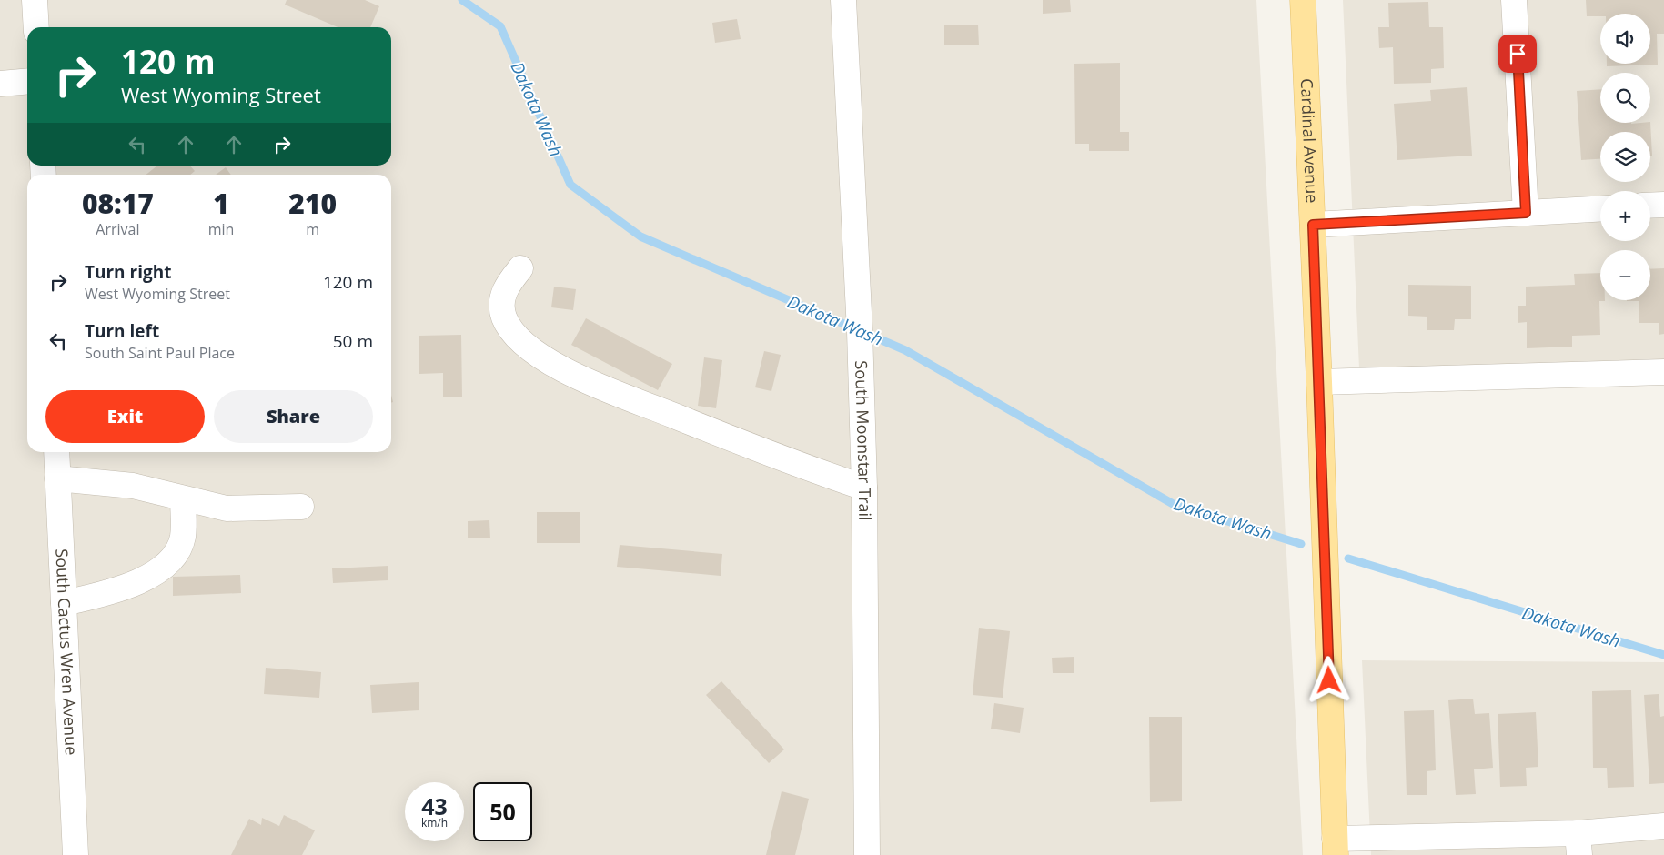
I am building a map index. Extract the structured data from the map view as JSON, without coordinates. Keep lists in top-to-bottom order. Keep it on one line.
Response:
{"streets":{"main road":["Cardinal Avenue"],"street":["South Moonstar Trail","South Cactus Wren Avenue"]},"water":["Dakota Wash"],"page":{"map_buttons":["+","−"],"turn":["120 m","West Wyoming Street"],"eta":["08:17","Arrival","1","min","210","m"],"list":[{"name":"Turn right","note":"West Wyoming Street","value":"120 m"},{"name":"Turn left","note":"South Saint Paul Place","value":"50 m"}],"buttons":["Exit","Share"],"speed":"43 km/h","limit":"50"}}
